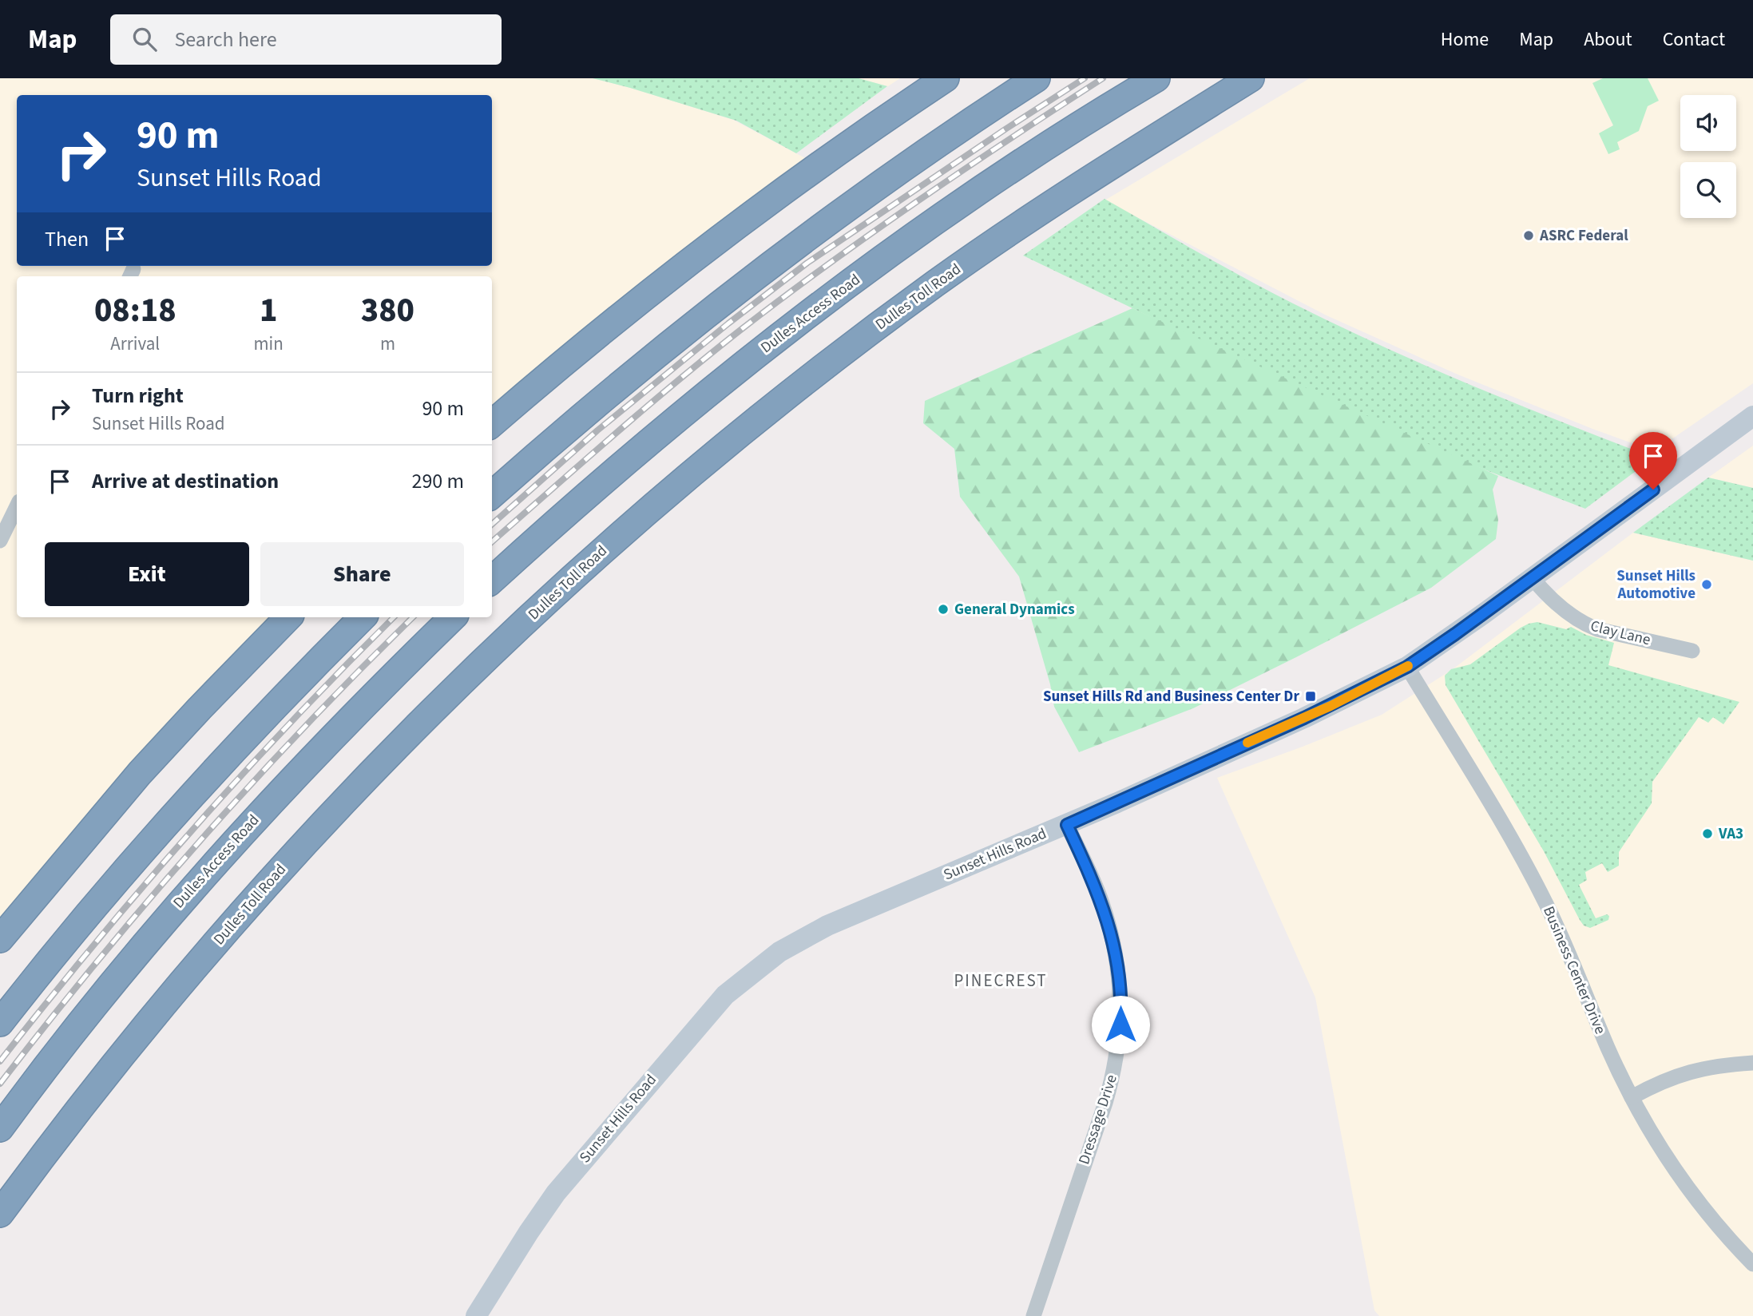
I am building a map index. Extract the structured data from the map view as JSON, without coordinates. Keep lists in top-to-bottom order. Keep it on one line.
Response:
{"streets":{"highway":["Dulles Toll Road","Dulles Access Road"],"main road":["Sunset Hills Road"],"street":["Clay Lane","Business Center Drive","Dressage Drive"]},"crossings":[["Clay Lane","Sunset Hills Road"],["Sunset Hills Road","Business Center Drive"],["Sunset Hills Road","Dressage Drive"]],"districts":["PINECREST"],"places":{"other":["ASRC Federal","Sunset Hills Automotive","General Dynamics","VA3"],"transit":["Sunset Hills Rd and Business Center Dr"]},"page":{"header":"Map","search":"Search here","nav":["Home","Map","About","Contact"],"turn":["90 m","Sunset Hills Road"],"then":"Then","eta":["08:18","Arrival","1","min","380","m"],"list":[{"name":"Turn right","note":"Sunset Hills Road","value":"90 m"},{"name":"Arrive at destination","value":"290 m"}],"buttons":["Exit","Share"]}}
